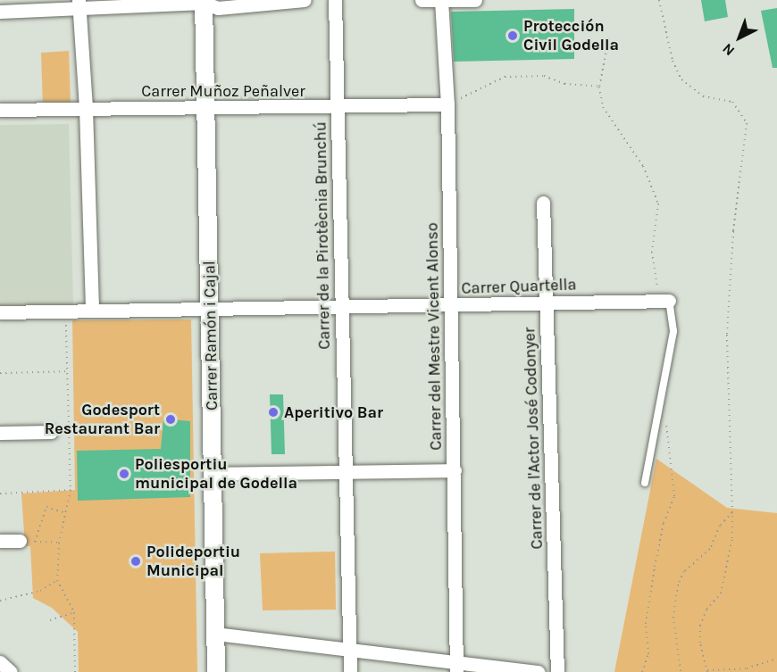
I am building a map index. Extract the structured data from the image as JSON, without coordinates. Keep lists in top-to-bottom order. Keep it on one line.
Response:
{"streets":{"street":["Carrer Muñoz Peñalver","Carrer de la Pirotècnia Brunchú","Carrer Quartella","Carrer Ramón i Cajal","Carrer del Mestre Vicent Alonso","Carrer de l'Actor José Codonyer"]},"crossings":[["Carrer Muñoz Peñalver","Carrer de la Pirotècnia Brunchú"],["Carrer Muñoz Peñalver","Carrer Ramón i Cajal"],["Carrer Muñoz Peñalver","Carrer del Mestre Vicent Alonso"],["Carrer de la Pirotècnia Brunchú","Carrer Quartella"],["Carrer Quartella","Carrer Ramón i Cajal"],["Carrer Quartella","Carrer del Mestre Vicent Alonso"],["Carrer Quartella","Carrer de l'Actor José Codonyer"]],"places":["Protección Civil Godella","Aperitivo Bar","Godesport Restaurant Bar","Poliesportiu municipal de Godella","Polideportiu Municipal"],"north":"bottom left"}
